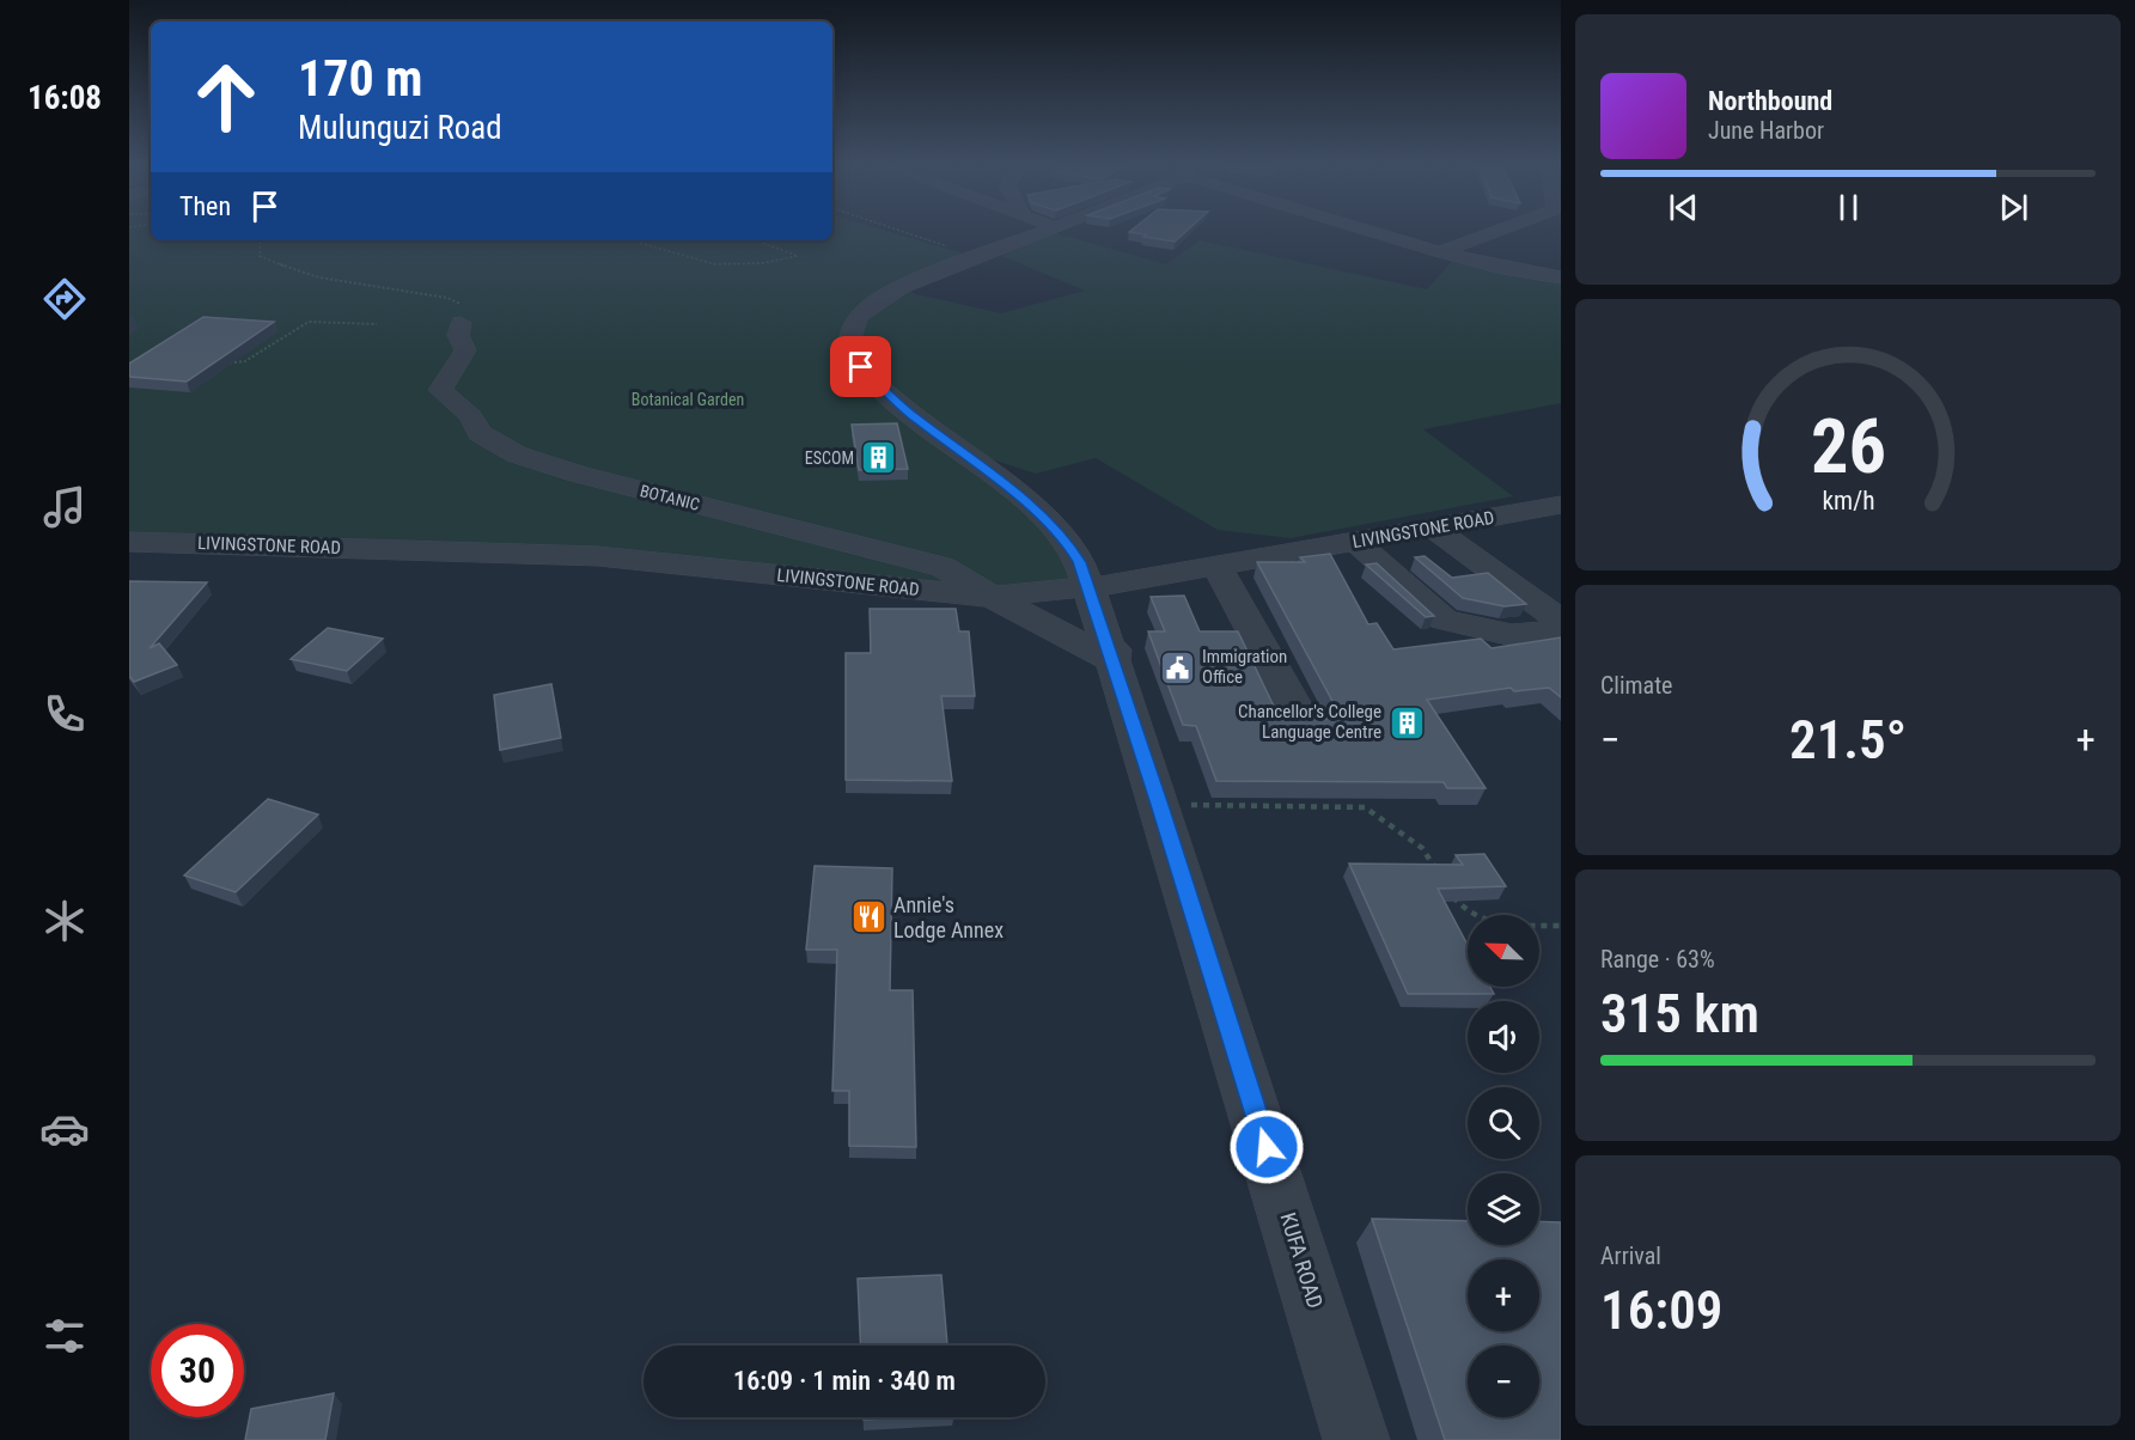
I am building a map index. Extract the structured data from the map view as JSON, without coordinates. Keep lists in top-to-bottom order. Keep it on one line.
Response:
{"streets":{"street":["BOTANIC","LIVINGSTONE ROAD","KUFA ROAD"]},"crossings":[["BOTANIC","LIVINGSTONE ROAD"],["LIVINGSTONE ROAD","KUFA ROAD"]],"parks":["Botanical Garden"],"places":{"building":["ESCOM","Chancellor's College Language Centre"],"public building":["Immigration Office"],"restaurant":["Annie's Lodge Annex"]},"north":"top left","page":{"tabs":"16:08","turn":["170 m","Mulunguzi Road"],"song":["Northbound","June Harbor"],"then":"Then","tile":["Climate",["Range · 63%","315 km"],["Arrival","16:09"]],"heat":["−","21.5°","+"],"map_buttons":["+","−"],"limit":"30","trip":"16:09 · 1 min · 340 m","gauge":["26","km/h"]}}
